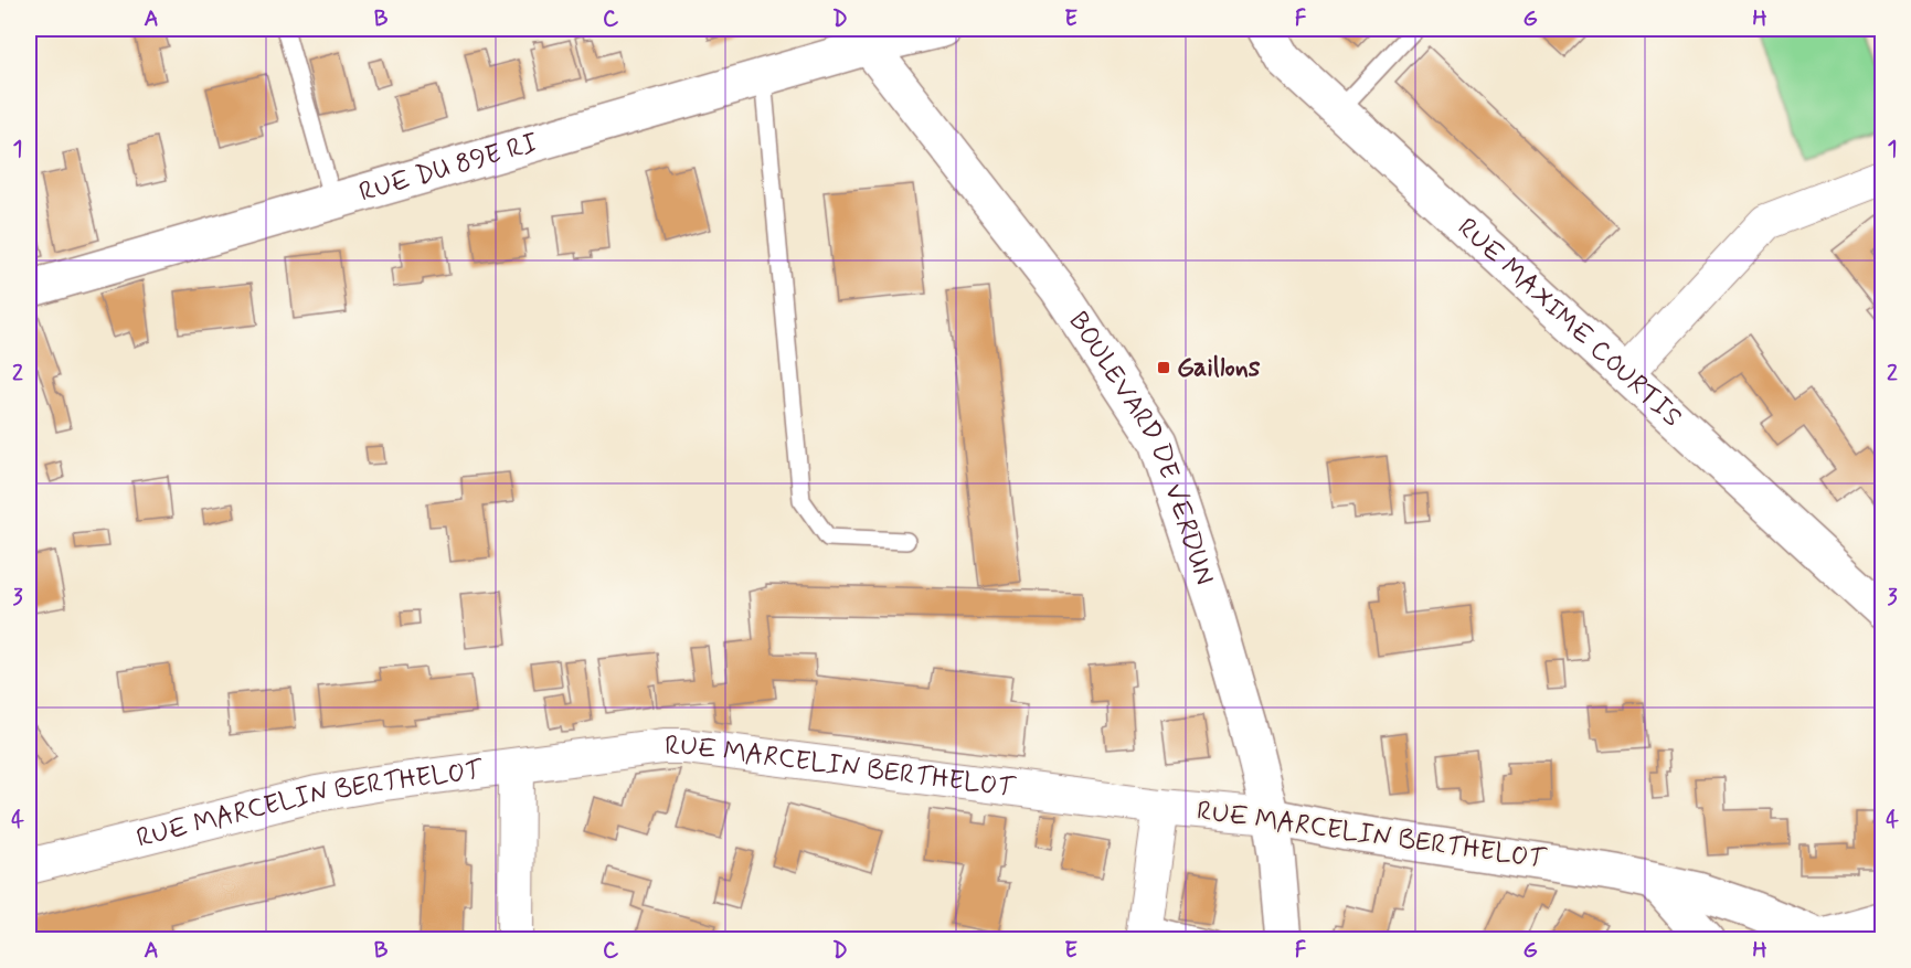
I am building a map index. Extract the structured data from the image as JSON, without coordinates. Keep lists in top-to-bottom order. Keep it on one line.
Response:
{"streets":{"street":["RUE DU 89E RI","RUE MAXIME COURTIS","BOULEVARD DE VERDUN","RUE MARCELIN BERTHELOT"]},"crossings":[["RUE DU 89E RI","BOULEVARD DE VERDUN"],["BOULEVARD DE VERDUN","RUE MARCELIN BERTHELOT"]],"places":{"transit":["Gaillons"]},"grid":{"columns":["A","B","C","D","E","F","G","H"],"rows":["1","2","3","4"]}}
